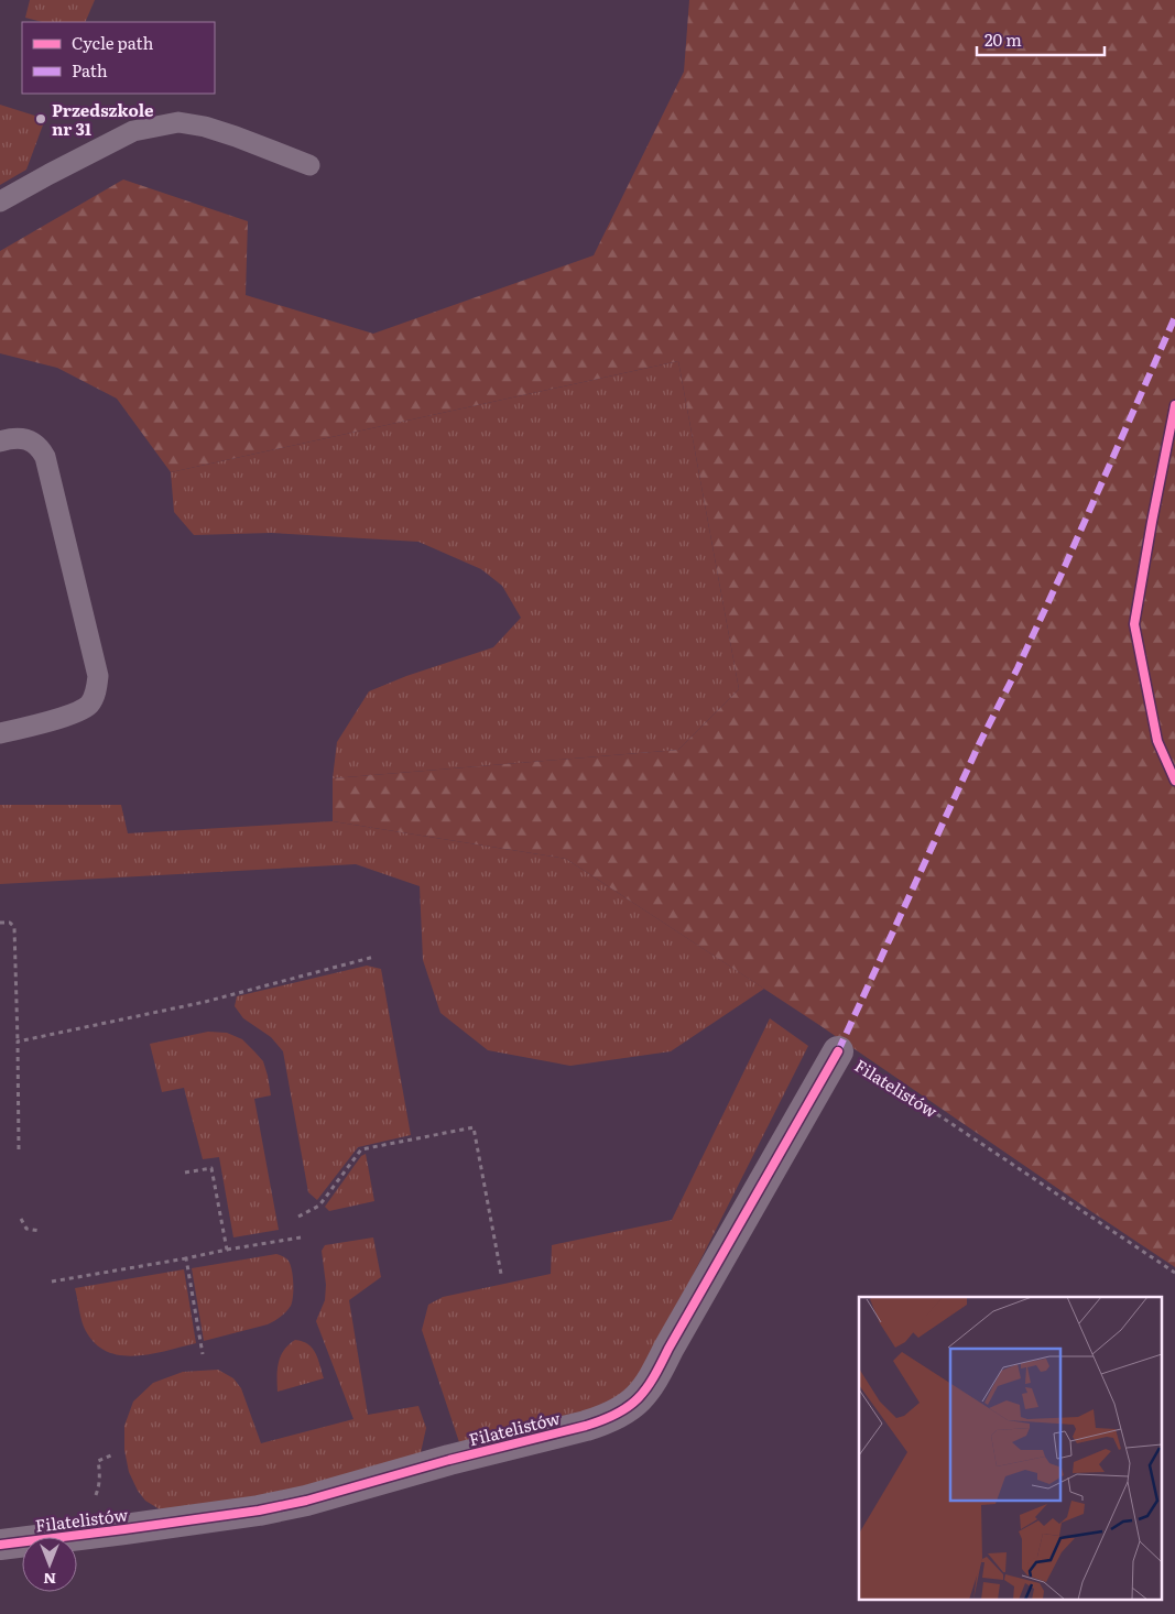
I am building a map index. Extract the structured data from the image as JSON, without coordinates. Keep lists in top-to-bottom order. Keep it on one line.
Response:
{"streets":{"street":["Filatelistów"]},"places":["Przedszkole nr 31"],"legend":["Cycle path","Path"],"scale_bar":"20 m","north":"bottom"}
